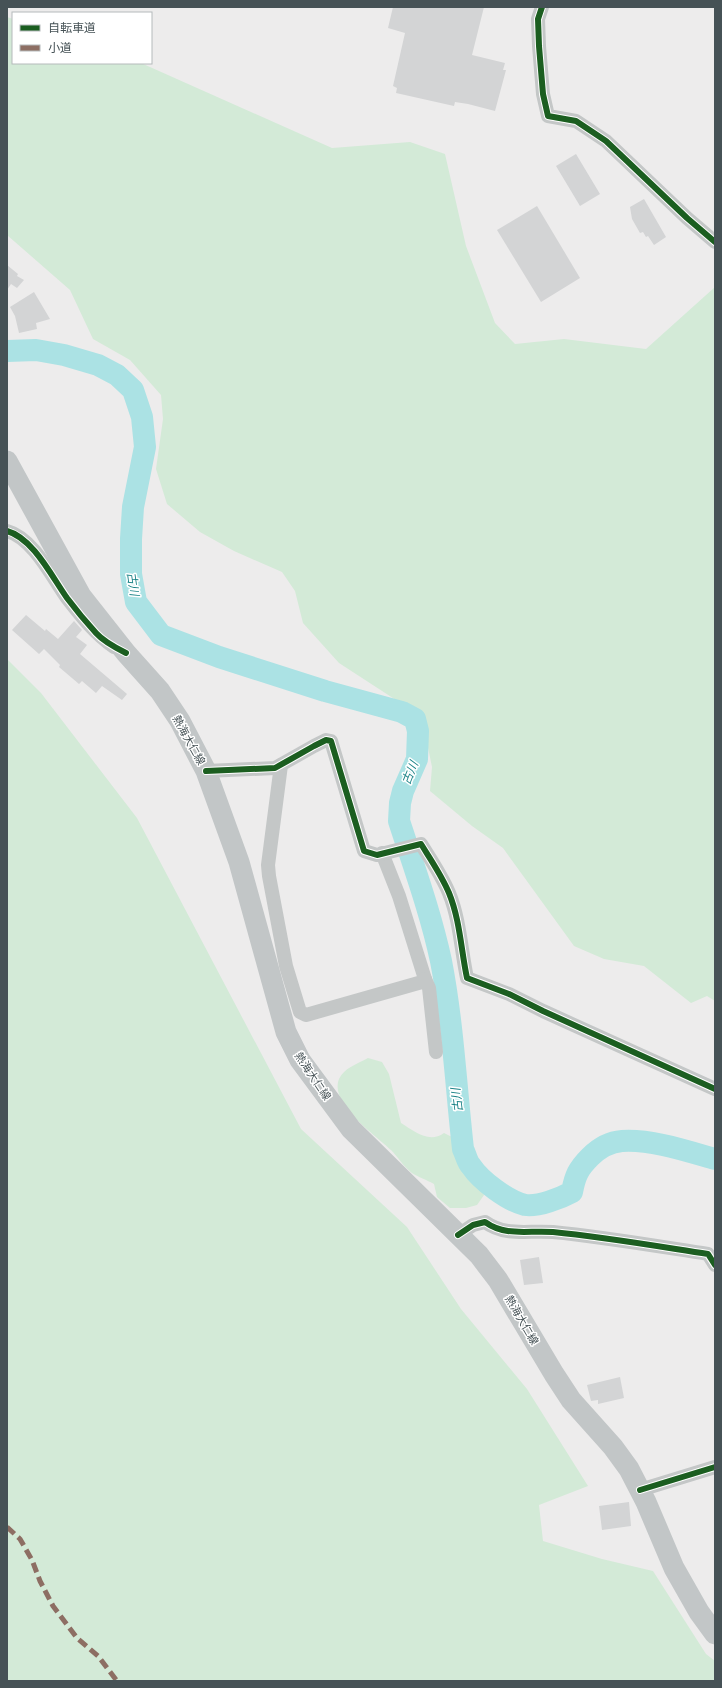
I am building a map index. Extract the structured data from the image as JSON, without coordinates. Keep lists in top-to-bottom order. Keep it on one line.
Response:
{"streets":{"main road":["熱海大仁線"]},"water":["古川"],"legend":["自転車道","小道"]}
